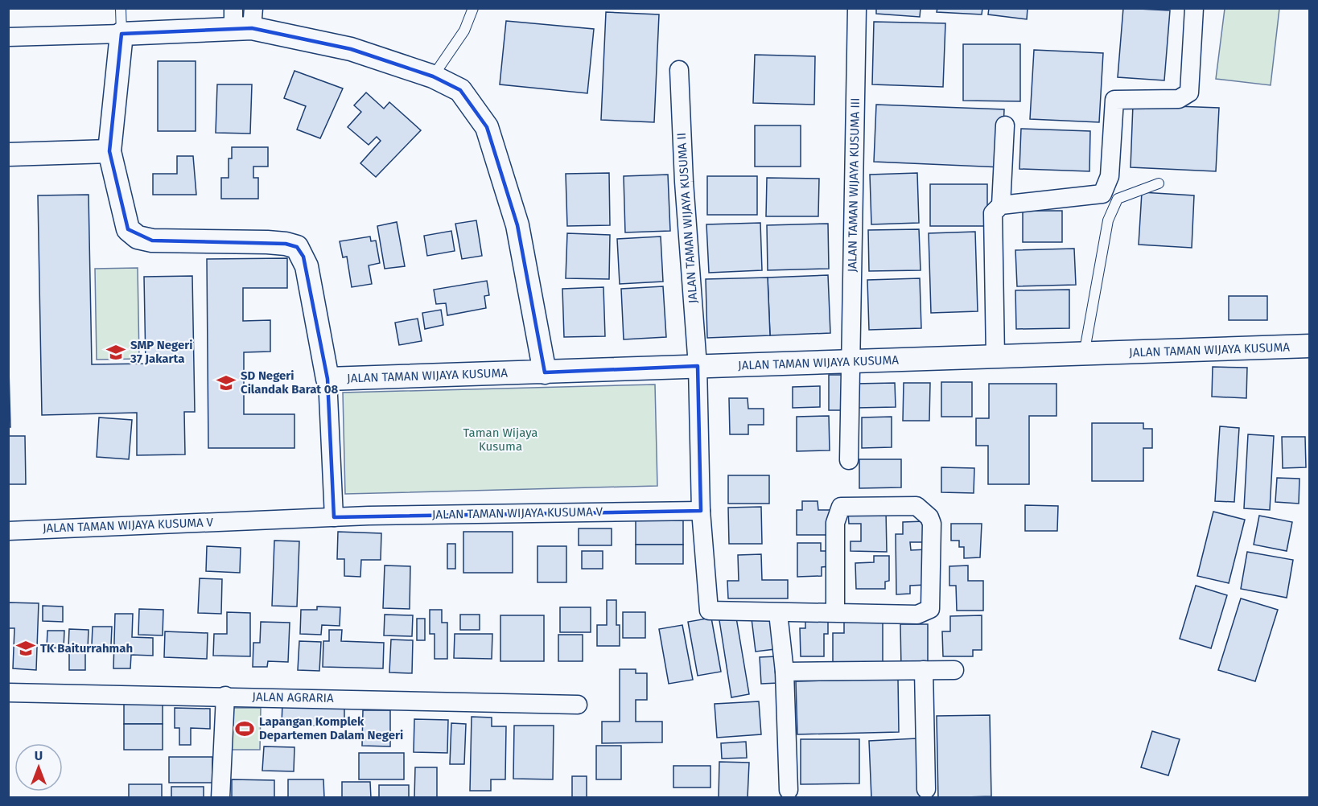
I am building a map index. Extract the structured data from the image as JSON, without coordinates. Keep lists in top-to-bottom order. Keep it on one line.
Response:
{"streets":{"street":["JALAN TAMAN WIJAYA KUSUMA III","JALAN TAMAN WIJAYA KUSUMA II","JALAN TAMAN WIJAYA KUSUMA","JALAN TAMAN WIJAYA KUSUMA V","JALAN AGRARIA"]},"crossings":[["JALAN TAMAN WIJAYA KUSUMA III","JALAN TAMAN WIJAYA KUSUMA"],["JALAN TAMAN WIJAYA KUSUMA II","JALAN TAMAN WIJAYA KUSUMA"],["JALAN TAMAN WIJAYA KUSUMA II","JALAN TAMAN WIJAYA KUSUMA V"]],"parks":["Taman Wijaya Kusuma"],"places":{"school or university":["SMP Negeri 37 Jakarta","SD Negeri Cilandak Barat 08","TK Baiturrahmah"],"sports":["Lapangan Komplek Departemen Dalam Negeri"]},"north":"top"}
